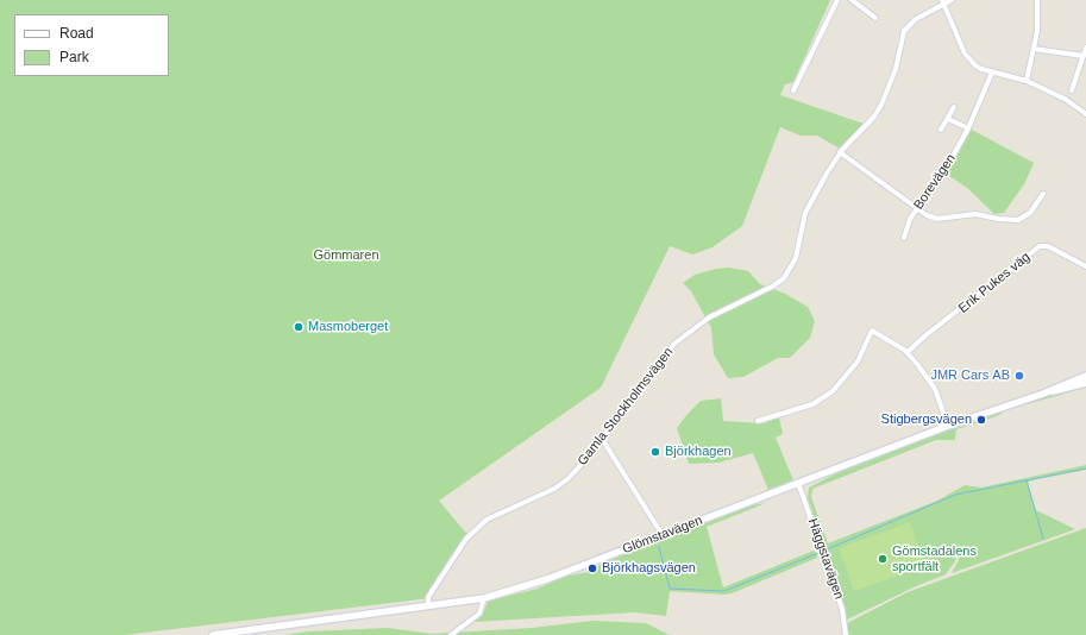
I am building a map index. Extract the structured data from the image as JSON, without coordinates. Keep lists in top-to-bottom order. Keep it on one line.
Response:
{"streets":{"main road":["Glömstavägen"],"street":["Borevägen","Erik Pukes väg","Gamla Stockholmsvägen","Häggstavägen"]},"crossings":[["Gamla Stockholmsvägen","Glömstavägen"],["Glömstavägen","Häggstavägen"]],"parks":["Gömmaren"],"places":["Masmoberget","JMR Cars AB","Stigbergsvägen","Björkhagen","Gömstadalens sportfält","Björkhagsvägen"],"legend":["Road","Park"]}
